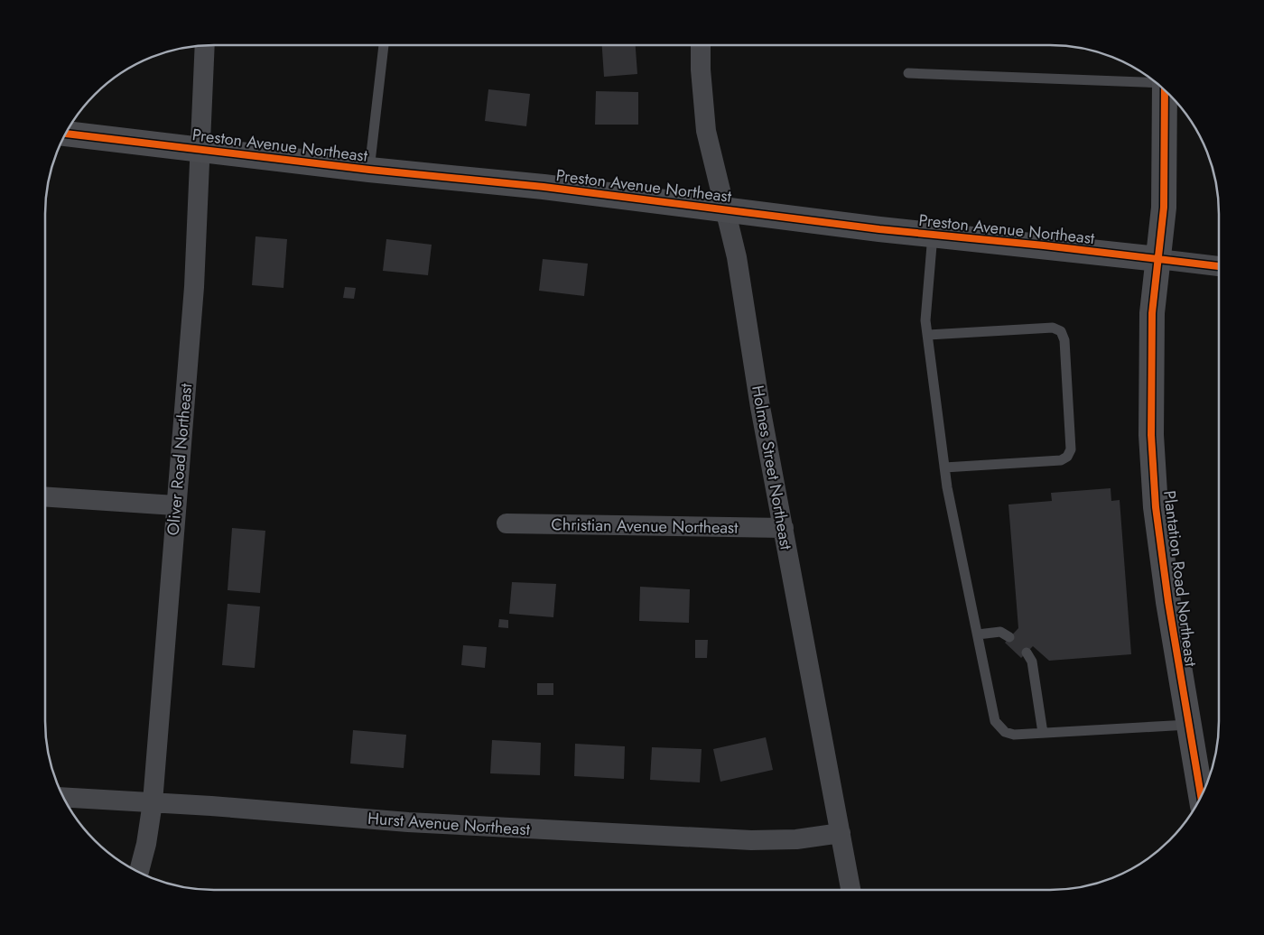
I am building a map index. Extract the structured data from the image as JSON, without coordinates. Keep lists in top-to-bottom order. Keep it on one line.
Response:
{"streets":{"street":["Preston Avenue Northeast","Oliver Road Northeast","Holmes Street Northeast","Christian Avenue Northeast","Plantation Road Northeast","Hurst Avenue Northeast"]},"crossings":[["Preston Avenue Northeast","Oliver Road Northeast"],["Preston Avenue Northeast","Holmes Street Northeast"],["Preston Avenue Northeast","Plantation Road Northeast"],["Oliver Road Northeast","Hurst Avenue Northeast"],["Holmes Street Northeast","Christian Avenue Northeast"],["Holmes Street Northeast","Hurst Avenue Northeast"]]}
